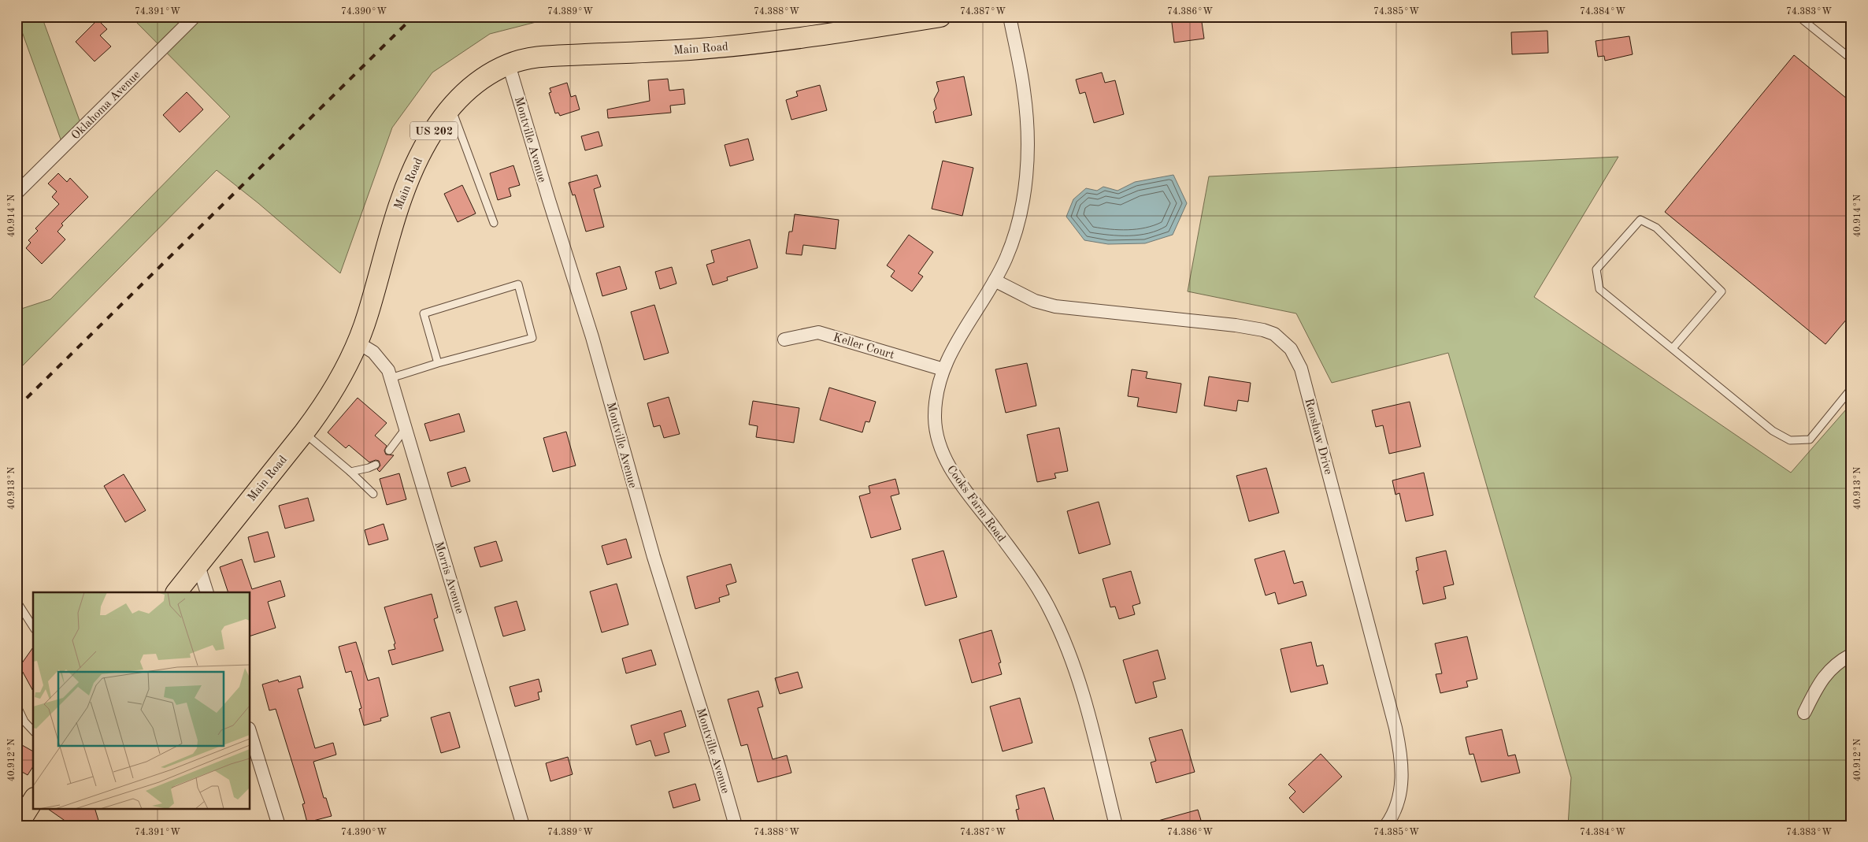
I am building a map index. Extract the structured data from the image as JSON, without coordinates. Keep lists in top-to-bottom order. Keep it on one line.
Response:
{"streets":{"main road":["Main Road","US 202"],"street":["Oklahoma Avenue","Montville Avenue","Keller Court","Renshaw Drive","Cooks Farm Road","Morris Avenue"]},"crossings":[["Main Road","Montville Avenue"],["Main Road","Morris Avenue"],["Keller Court","Cooks Farm Road"],["Renshaw Drive","Cooks Farm Road"]],"coordinates":["74.391°W","74.390°W","74.389°W","74.388°W","74.387°W","74.386°W","74.385°W","74.384°W","74.383°W","40.914°N","40.913°N","40.912°N"]}
